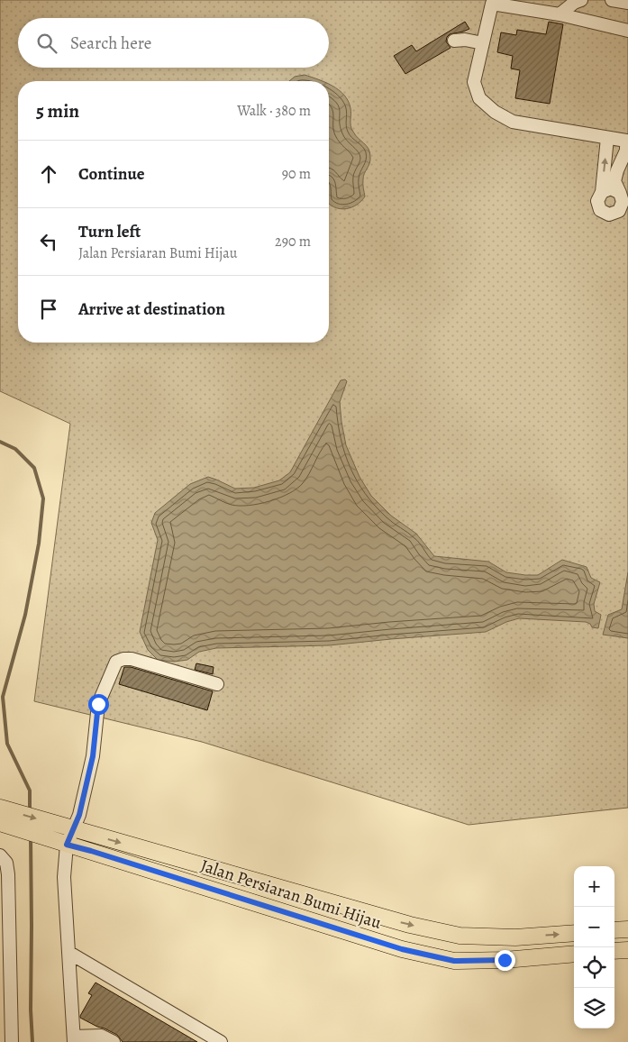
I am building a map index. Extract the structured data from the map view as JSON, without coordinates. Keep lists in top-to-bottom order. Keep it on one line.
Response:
{"streets":{"main road":["Jalan Persiaran Bumi Hijau"]},"page":{"search":"Search here","heading":["5 min","Walk · 380 m"],"list":[["Continue","90 m"],["Turn left","Jalan Persiaran Bumi Hijau","290 m"],"Arrive at destination"],"map_buttons":["+","−"]}}
